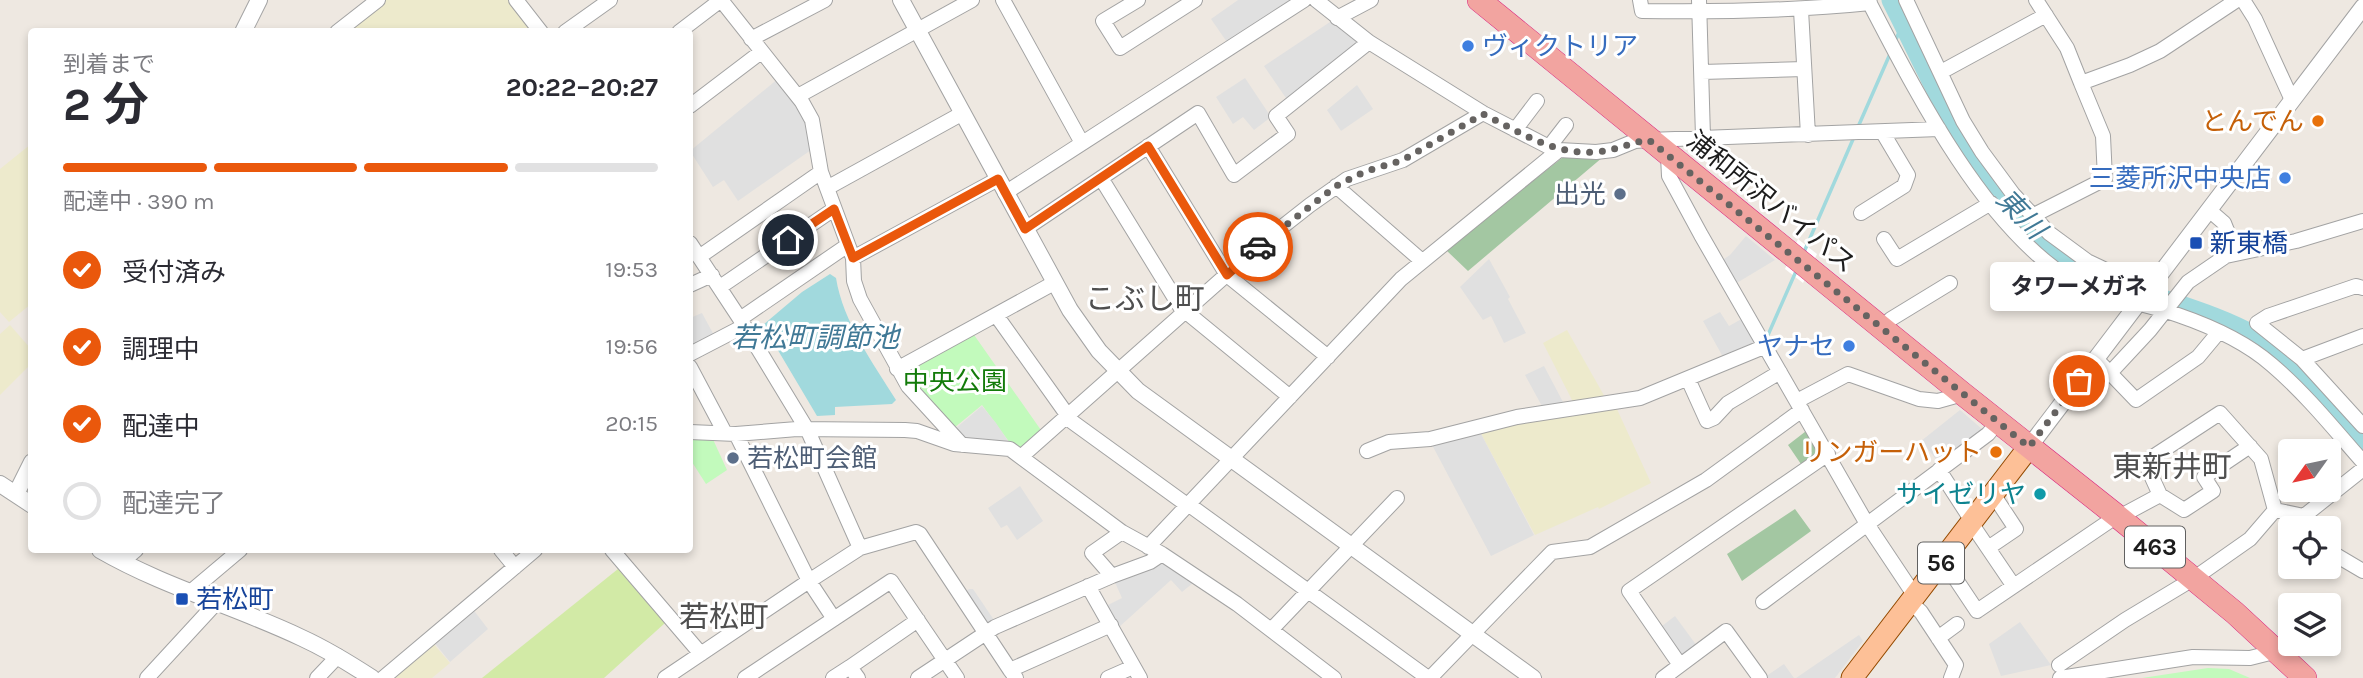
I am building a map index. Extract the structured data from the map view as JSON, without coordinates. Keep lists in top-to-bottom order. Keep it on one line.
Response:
{"streets":{"highway":["浦和所沢バイパス","463"],"main road":["56"]},"crossings":[["浦和所沢バイパス","463"],["浦和所沢バイパス","56"],["463","56"]],"districts":["こぶし町","東新井町","若松町"],"water":["東川","若松町調節池"],"parks":["中央公園"],"places":{"other":["ヴィクトリア","とんでん","三菱所沢中央店","出光","ヤナセ","タワーメガネ","リンガーハット","若松町会館","サイゼリヤ"],"transit":["新東橋","若松町"]},"north":"bottom left","page":{"heading":["2 分","到着まで","20:22–20:27"],"bar":"配達中 · 390 m","list":[["受付済み","19:53"],["調理中","19:56"],["配達中","20:15"],"配達完了"],"bubble":"タワーメガネ"}}
